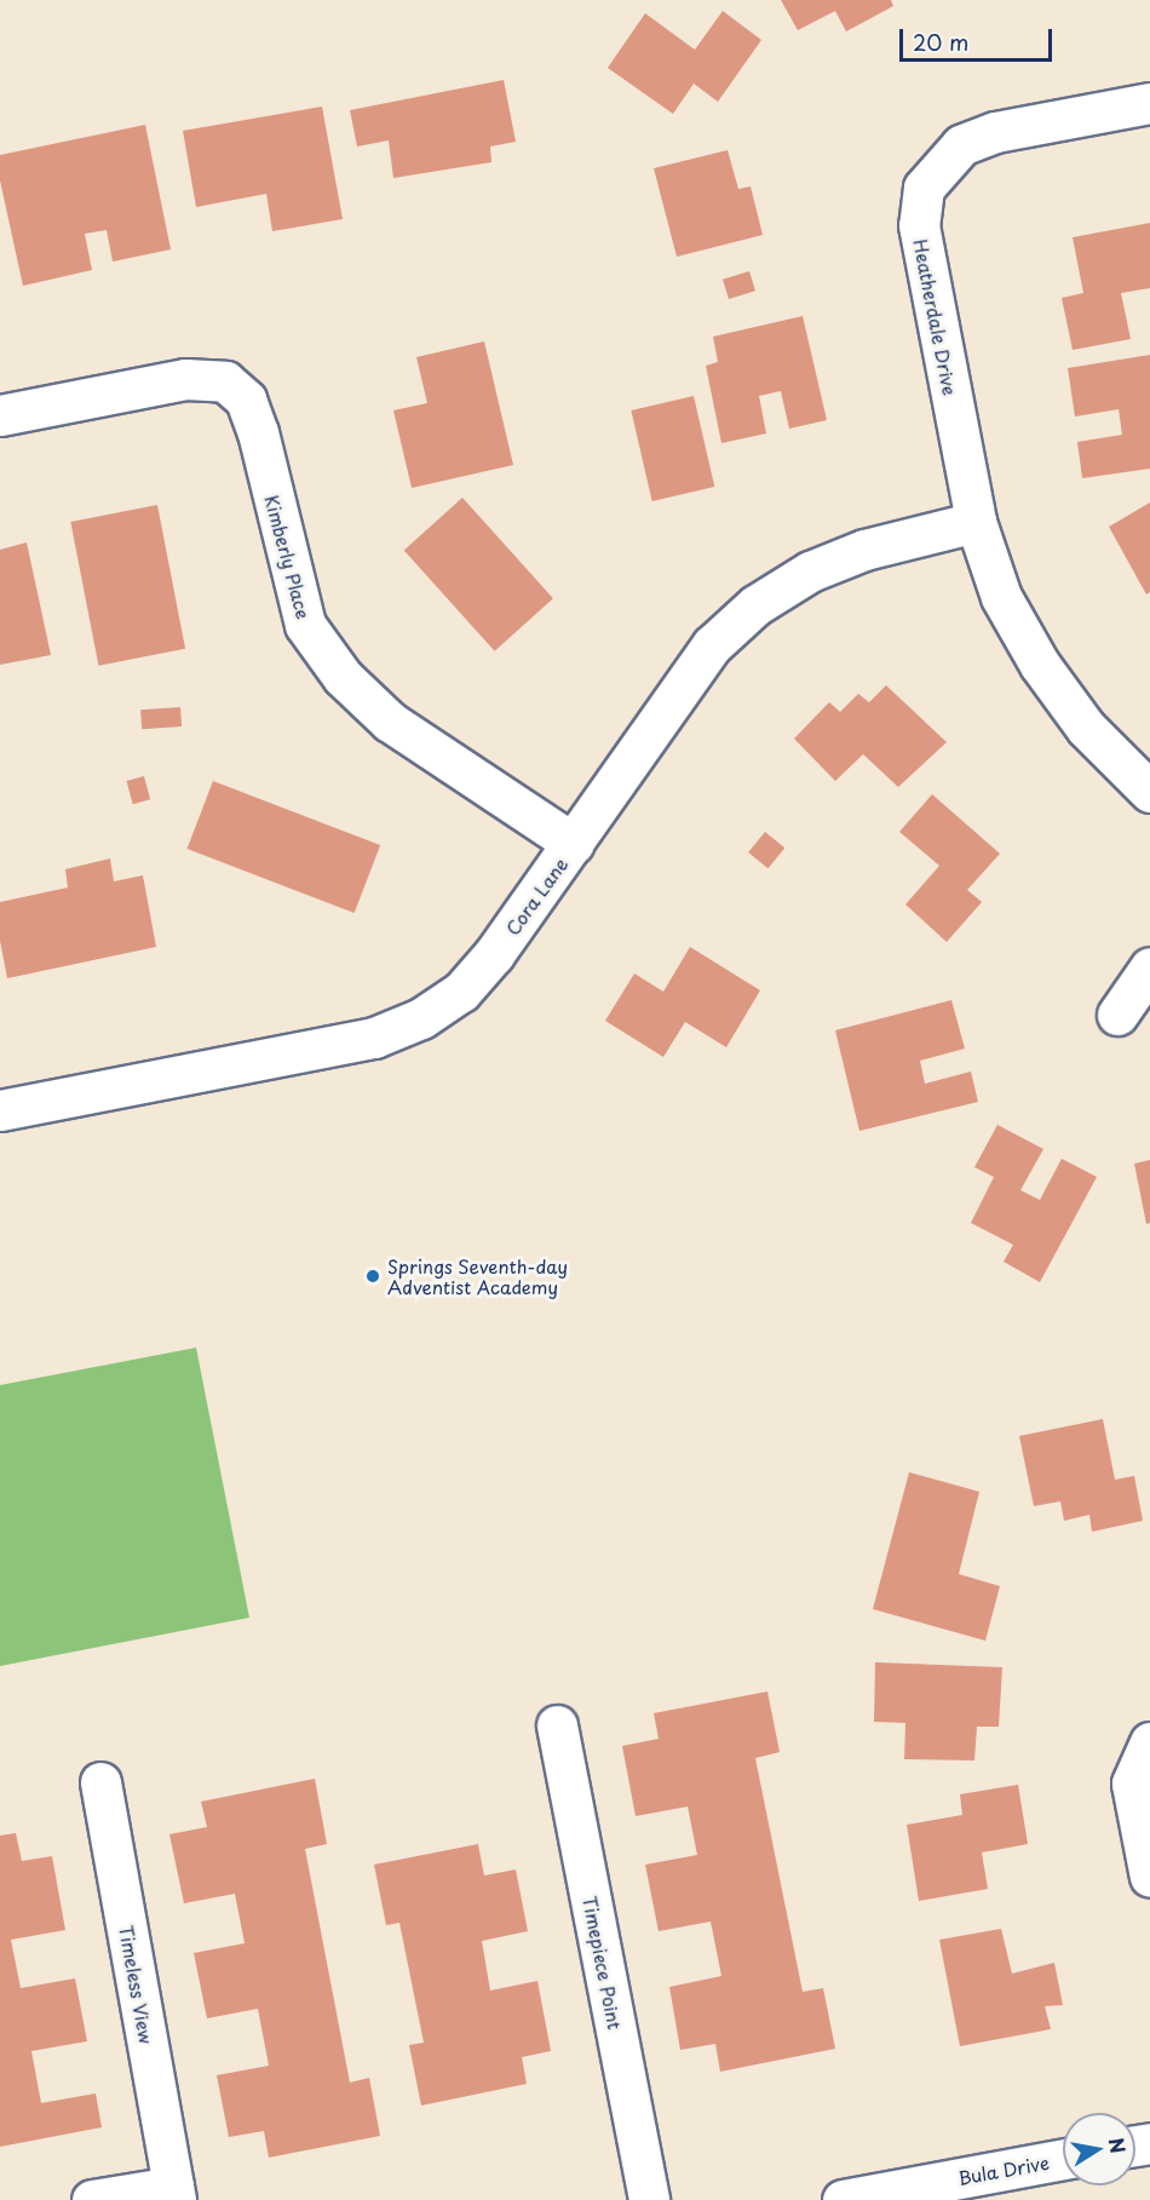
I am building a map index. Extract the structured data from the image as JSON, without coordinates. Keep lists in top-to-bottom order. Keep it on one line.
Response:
{"streets":{"street":["Heatherdale Drive","Kimberly Place","Cora Lane","Timepiece Point","Timeless View","Bula Drive"]},"crossings":[["Heatherdale Drive","Cora Lane"],["Kimberly Place","Cora Lane"]],"places":["Springs Seventh-day Adventist Academy"],"scale_bar":"20 m","north":"right"}
